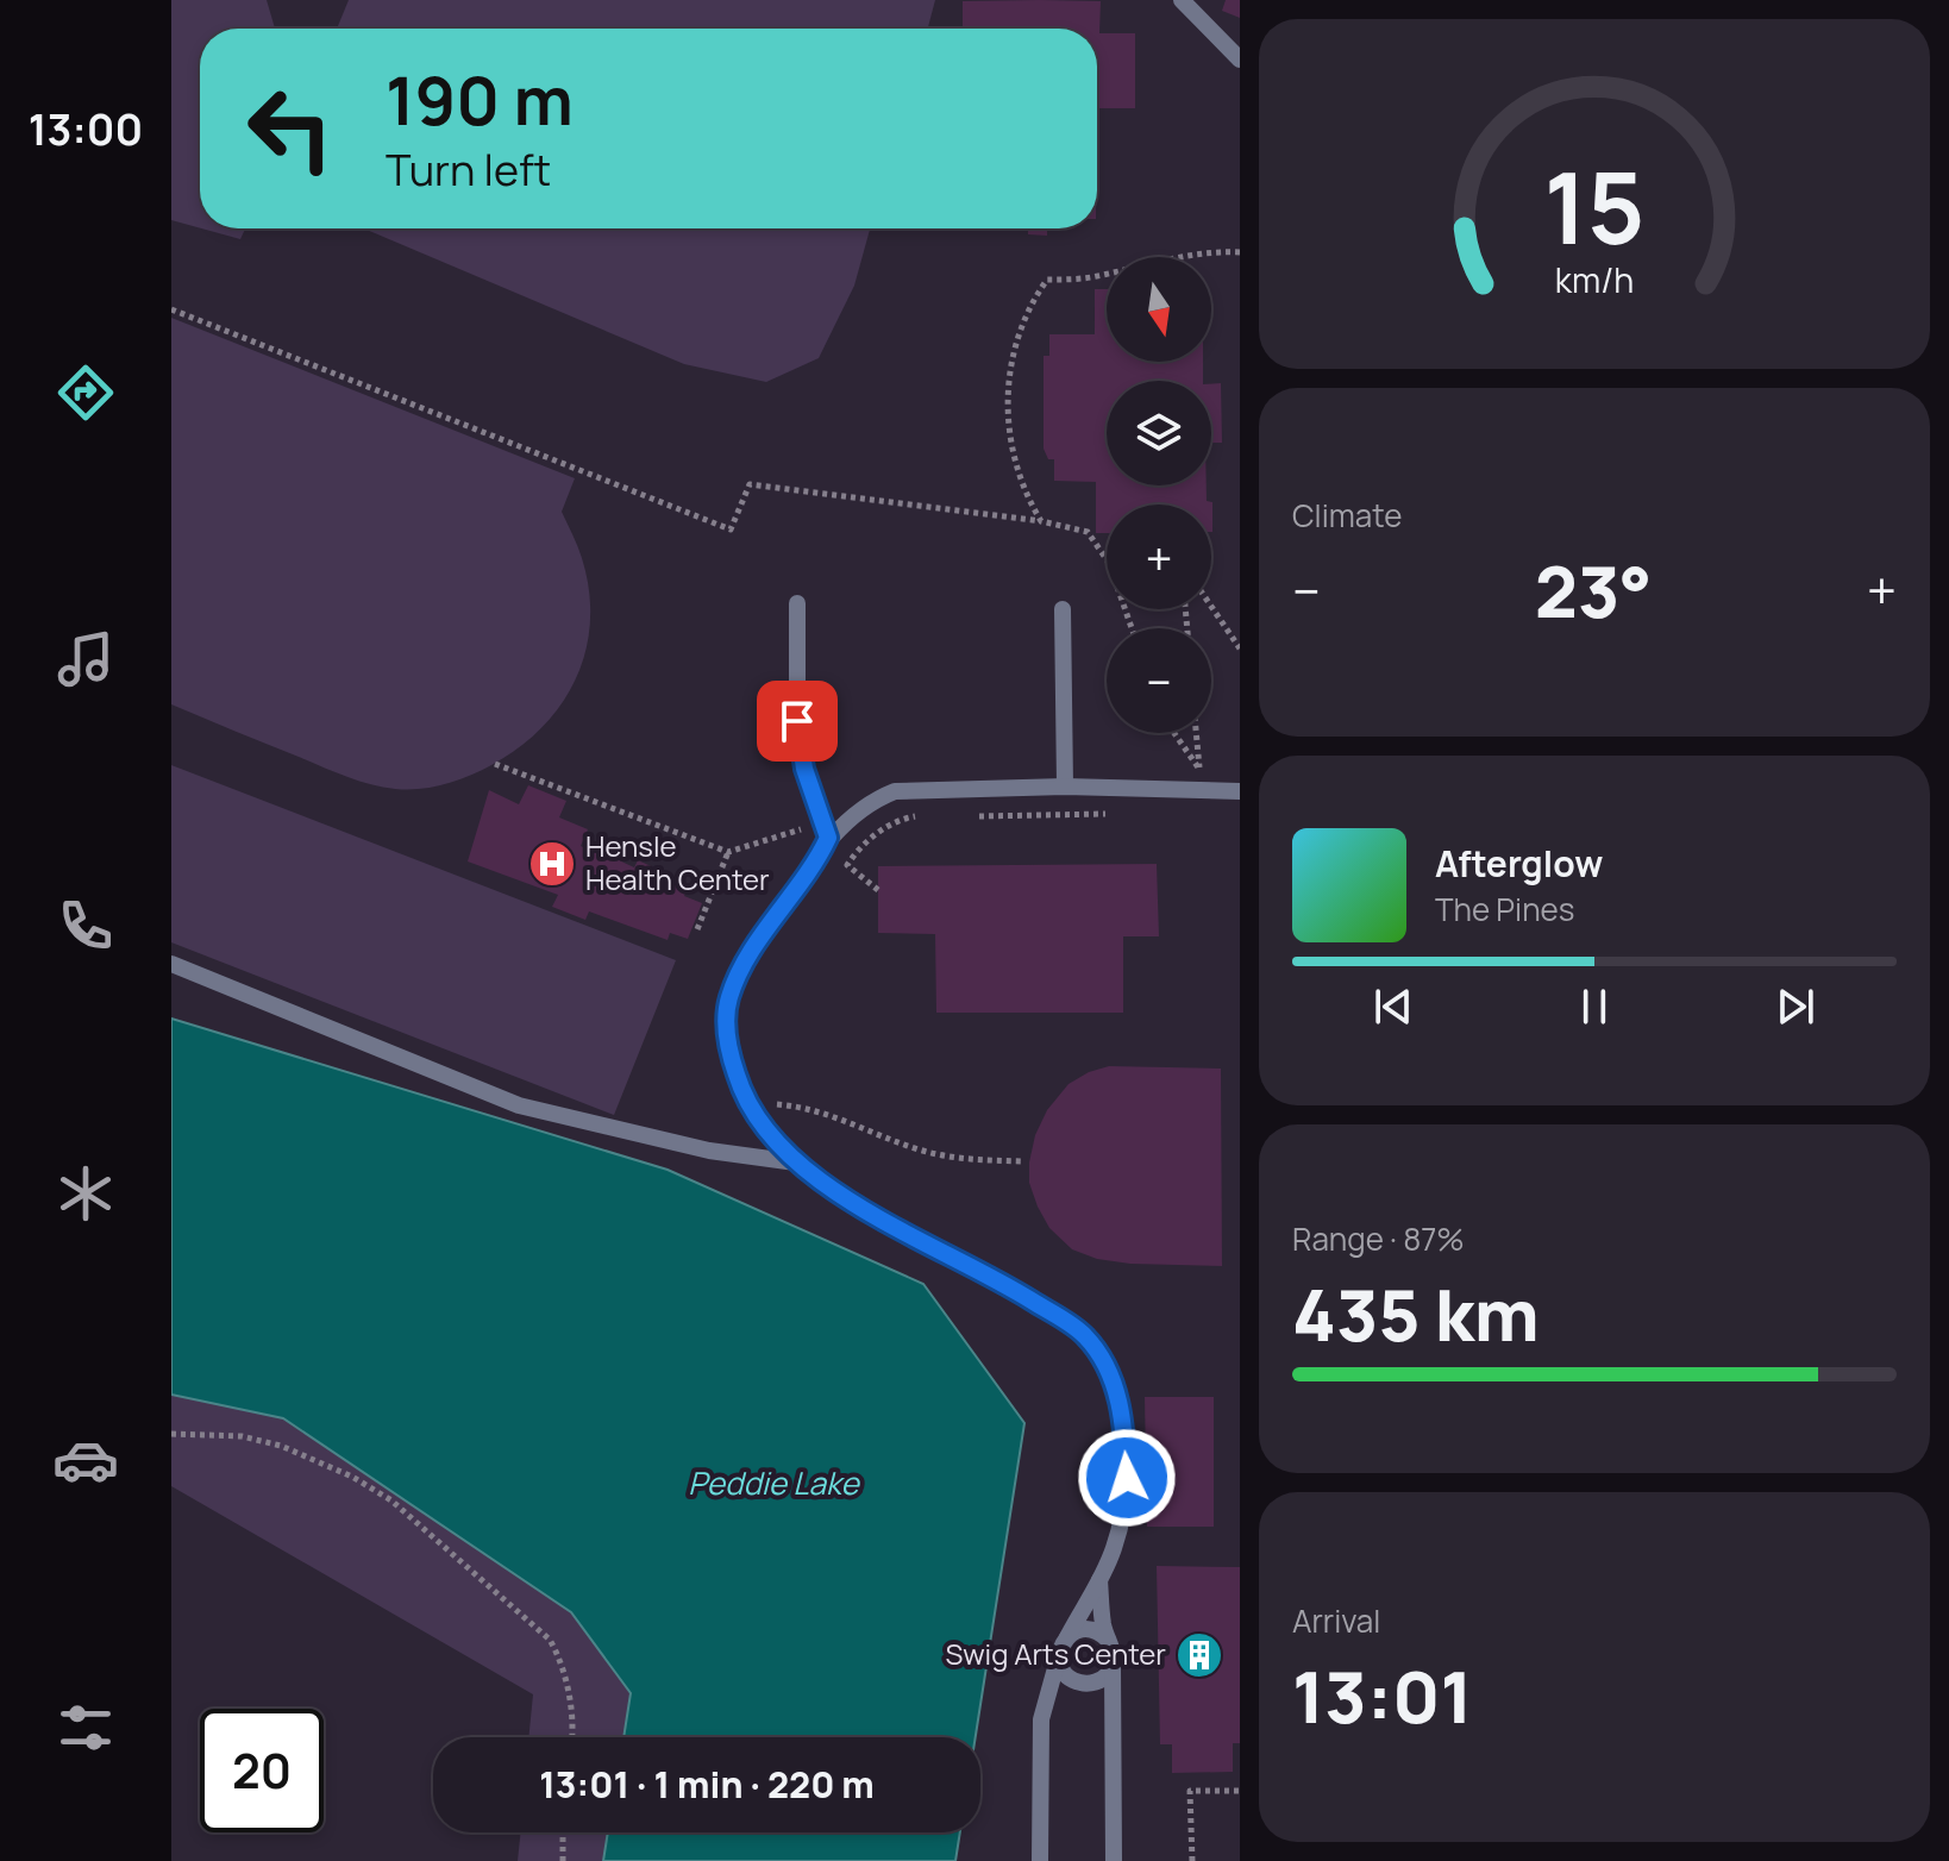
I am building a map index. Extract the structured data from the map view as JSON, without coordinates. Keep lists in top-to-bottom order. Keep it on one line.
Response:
{"water":["Peddie Lake"],"places":{"hospital":["Hensle Health Center"],"building":["Swig Arts Center"]},"north":"bottom","page":{"tabs":"13:00","turn":["190 m","Turn left"],"map_buttons":["+","−"],"tile":["Climate",["Range · 87%","435 km"],["Arrival","13:01"]],"heat":["−","23°","+"],"song":["Afterglow","The Pines"],"limit":"20","trip":"13:01 · 1 min · 220 m","gauge":["15","km/h"]}}
